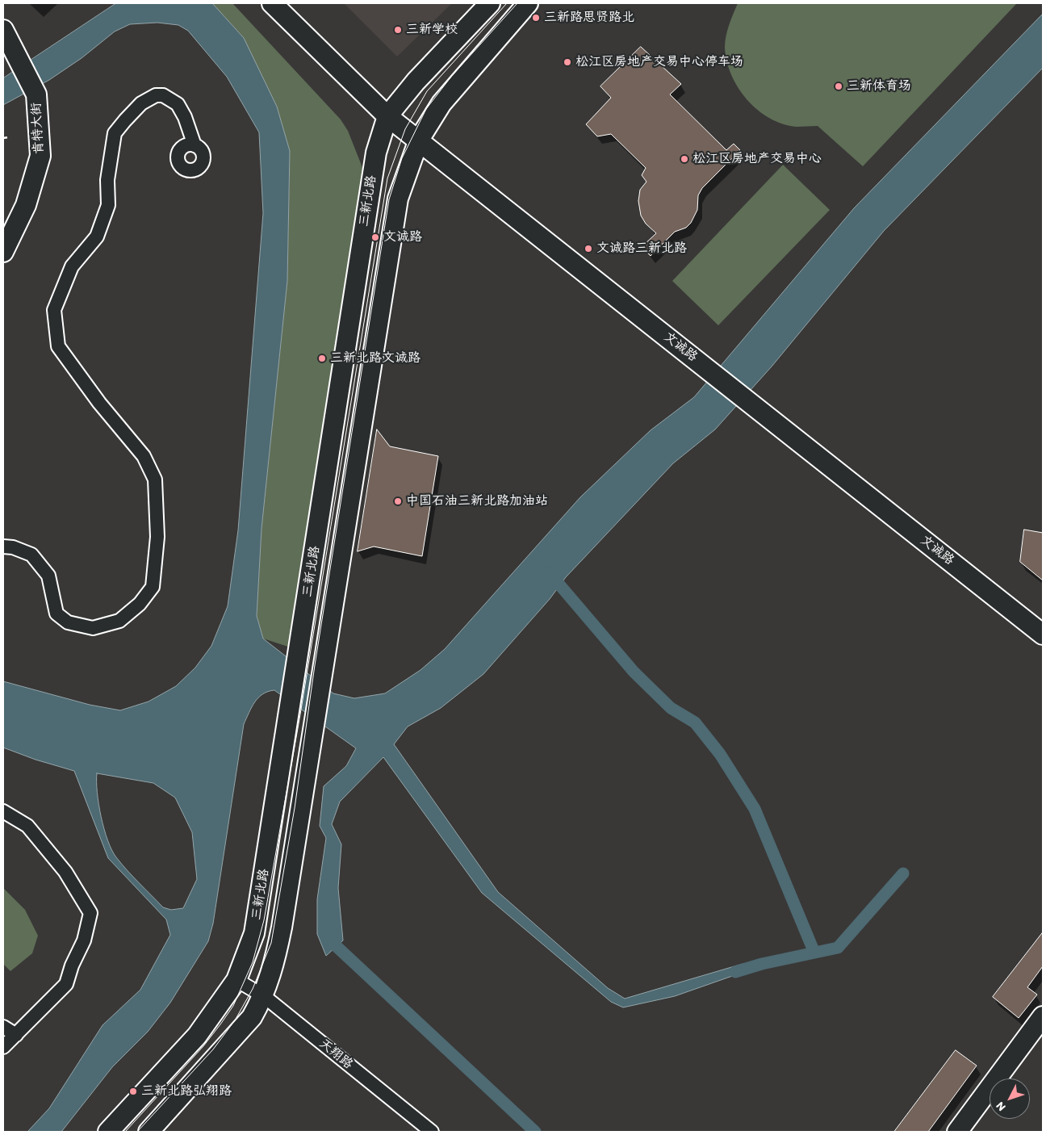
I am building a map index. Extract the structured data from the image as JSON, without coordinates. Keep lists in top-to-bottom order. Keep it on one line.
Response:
{"streets":{"main road":["肯特大街","三新北路","文诚路"],"street":["天翔路"]},"crossings":[["三新北路","文诚路"],["三新北路","天翔路"]],"places":["三新路思贤路北","三新学校","松江区房地产交易中心停车场","三新体育场","松江区房地产交易中心","文诚路","文诚路三新北路","三新北路文诚路","中国石油三新北路加油站","三新北路弘翔路"],"north":"bottom left"}
